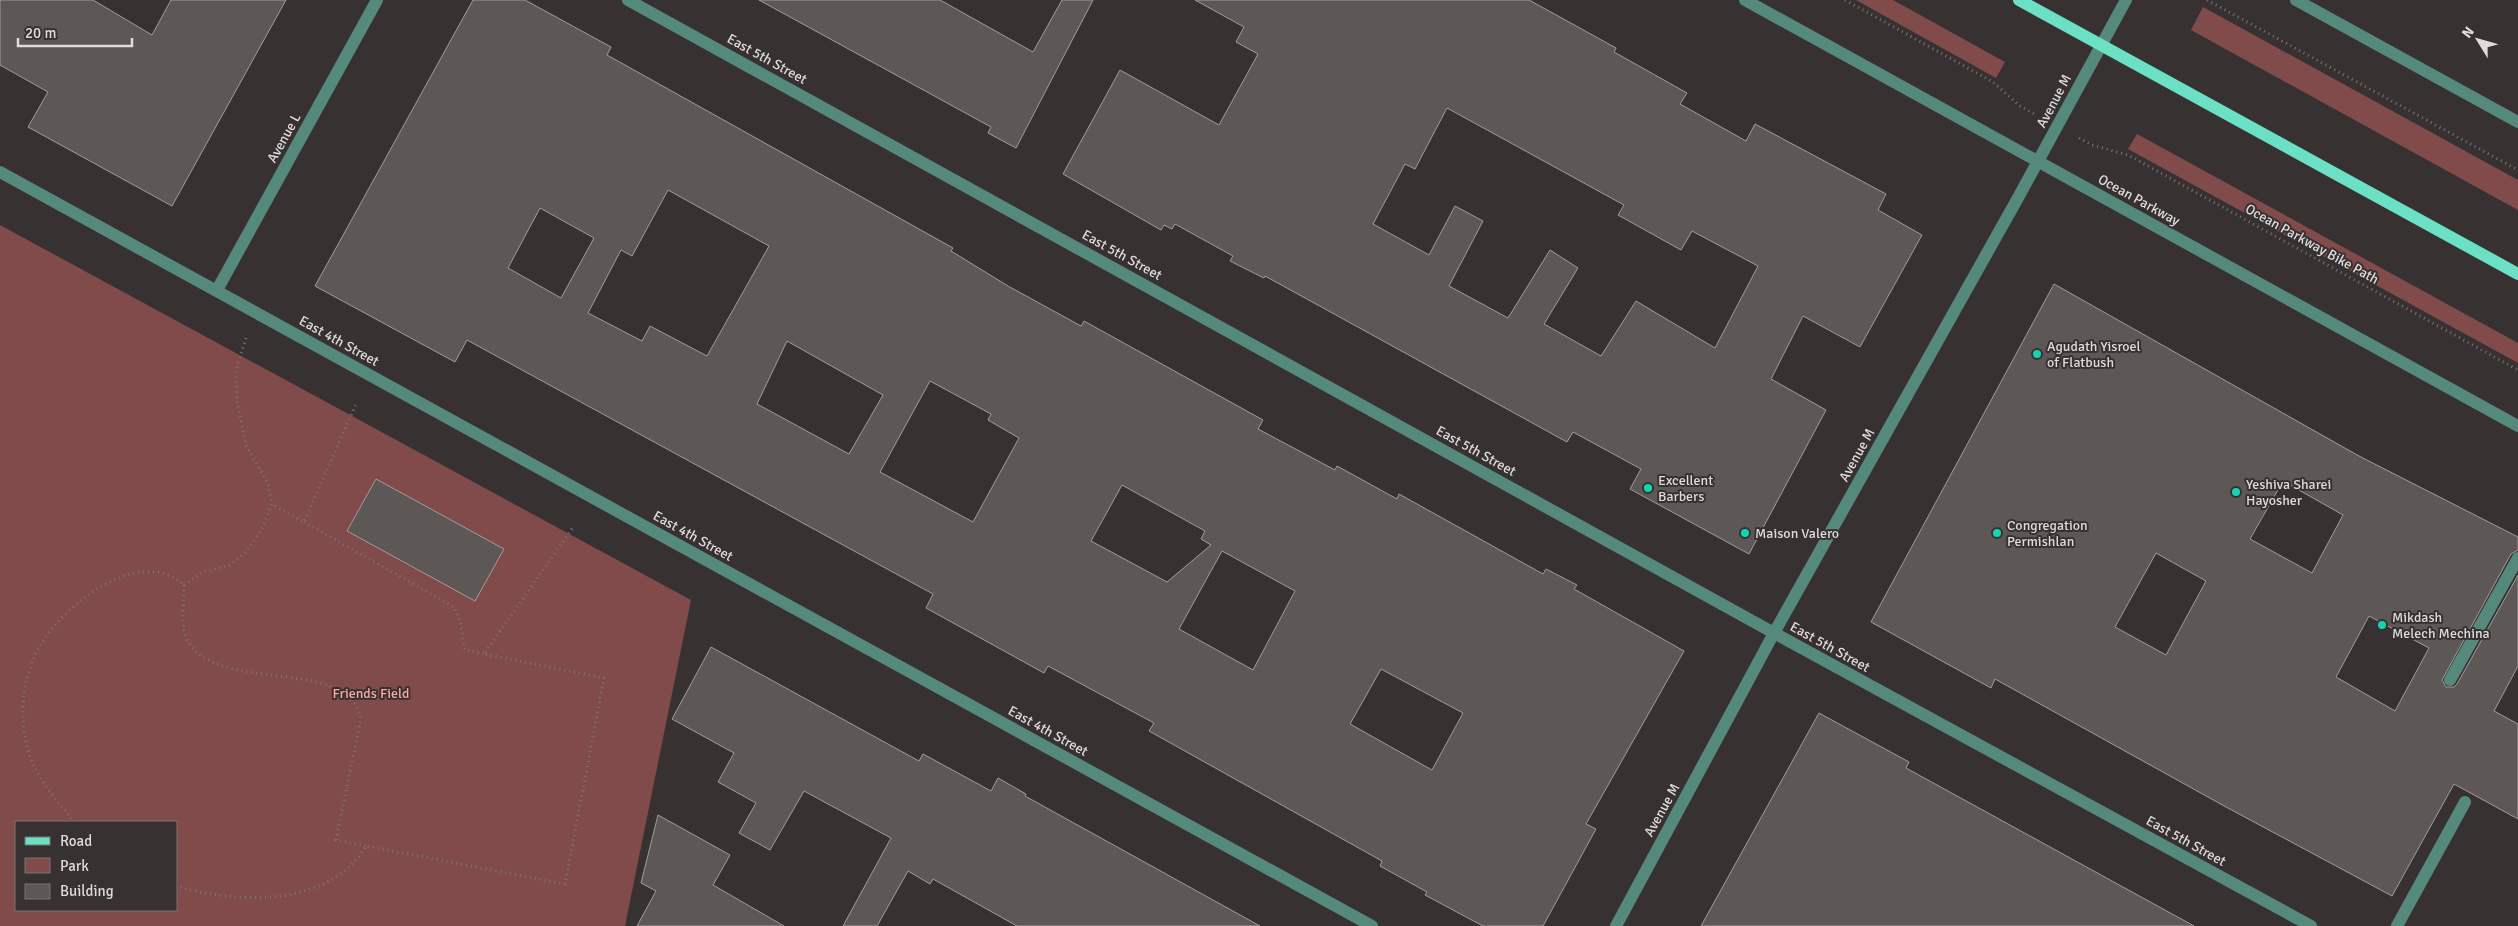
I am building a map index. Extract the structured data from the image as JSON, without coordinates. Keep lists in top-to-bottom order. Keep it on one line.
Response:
{"streets":{"street":["East 5th Street","Avenue M","Avenue L","Ocean Parkway","East 4th Street"],"path":["Ocean Parkway Bike Path"]},"crossings":[["East 5th Street","Avenue M"],["Avenue M","Ocean Parkway"],["Avenue L","East 4th Street"]],"parks":["Friends Field"],"places":["Agudath Yisroel of Flatbush","Excellent Barbers","Yeshiva Sharei Hayosher","Maison Valero","Congregation Permishlan","Mikdash Melech Mechina"],"legend":["Road","Park","Building"],"scale_bar":"20 m","north":"top left"}
